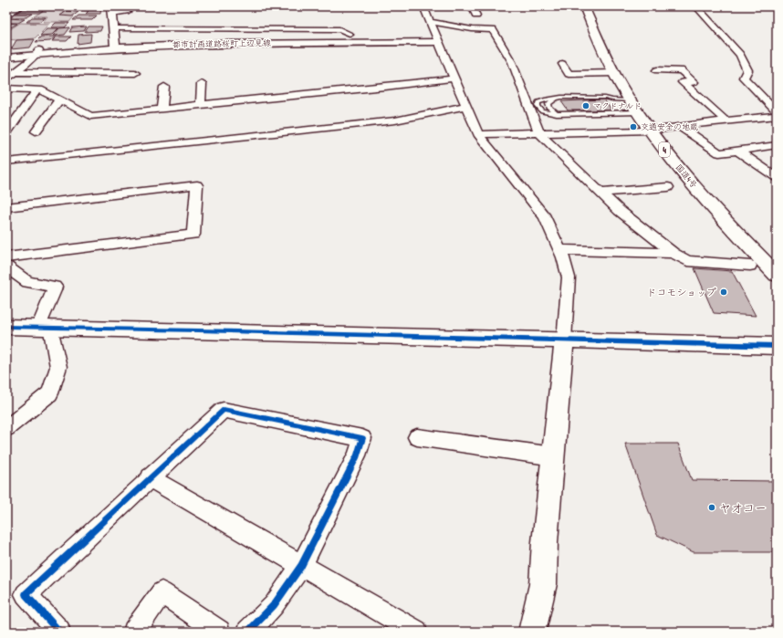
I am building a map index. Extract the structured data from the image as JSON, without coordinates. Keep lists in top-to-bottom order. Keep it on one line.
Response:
{"streets":{"highway":["4","国道4号"],"street":["都市計画道路桜町上辺見線"]},"places":["マクドナルド","交通安全の地蔵","ドコモショップ","ヤオコー"]}
